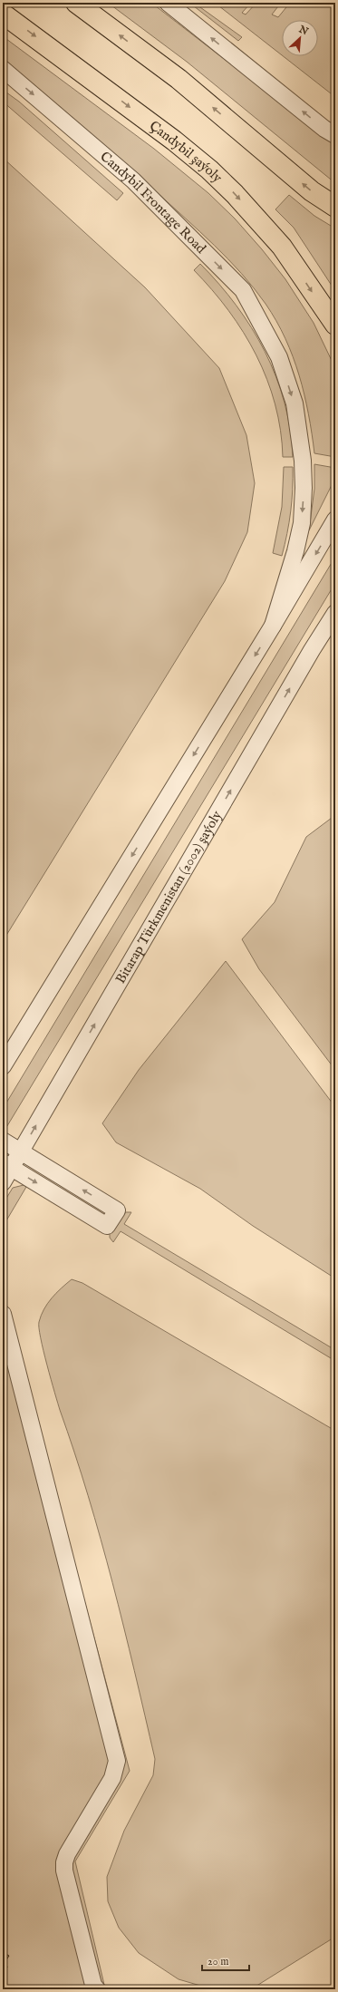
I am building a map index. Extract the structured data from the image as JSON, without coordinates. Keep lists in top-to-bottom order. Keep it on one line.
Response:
{"streets":{"main road":["Çandybil şaýoly"],"street":["Candybil Frontage Road","Bitarap Türkmenistan (2002) şaýoly"]},"one_way":["Candybil Frontage Road"],"scale_bar":"20 m","north":"top right"}
